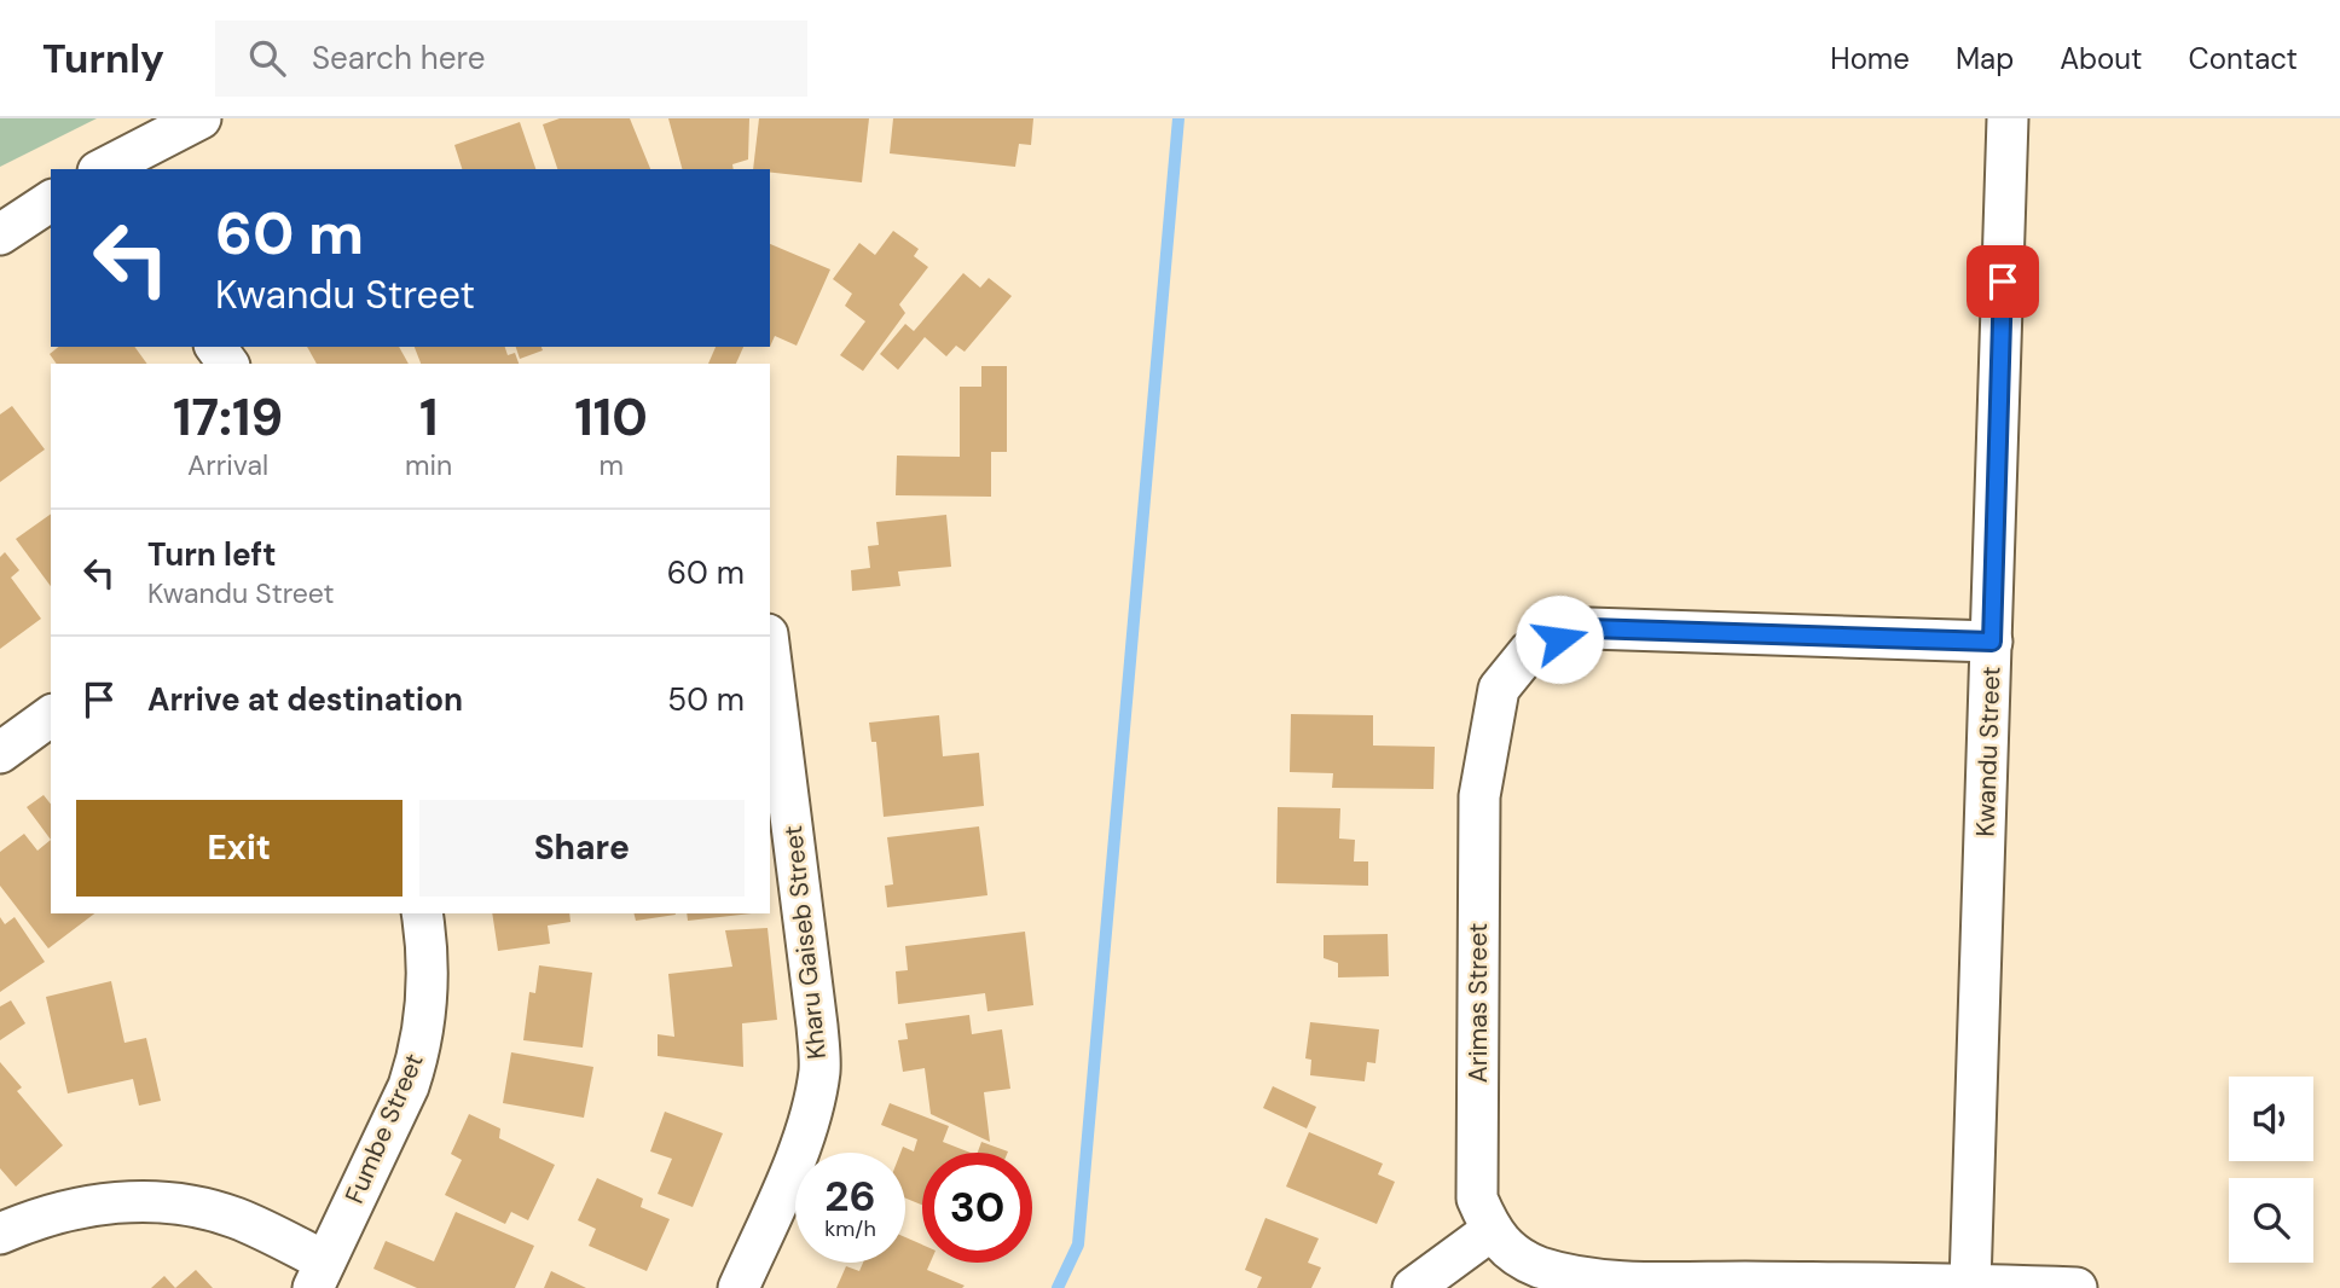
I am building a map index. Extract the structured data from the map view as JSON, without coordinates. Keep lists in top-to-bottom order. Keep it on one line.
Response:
{"streets":{"street":["Kwandu Street","Kharu Gaiseb Street","Arimas Street","Fumbe Street"]},"crossings":[["Kwandu Street","Arimas Street"]],"page":{"header":"Turnly","search":"Search here","nav":["Home","Map","About","Contact"],"turn":["60 m","Kwandu Street"],"eta":["17:19","Arrival","1","min","110","m"],"list":[{"name":"Turn left","note":"Kwandu Street","value":"60 m"},{"name":"Arrive at destination","value":"50 m"}],"buttons":["Exit","Share"],"speed":"26 km/h","limit":"30"}}
